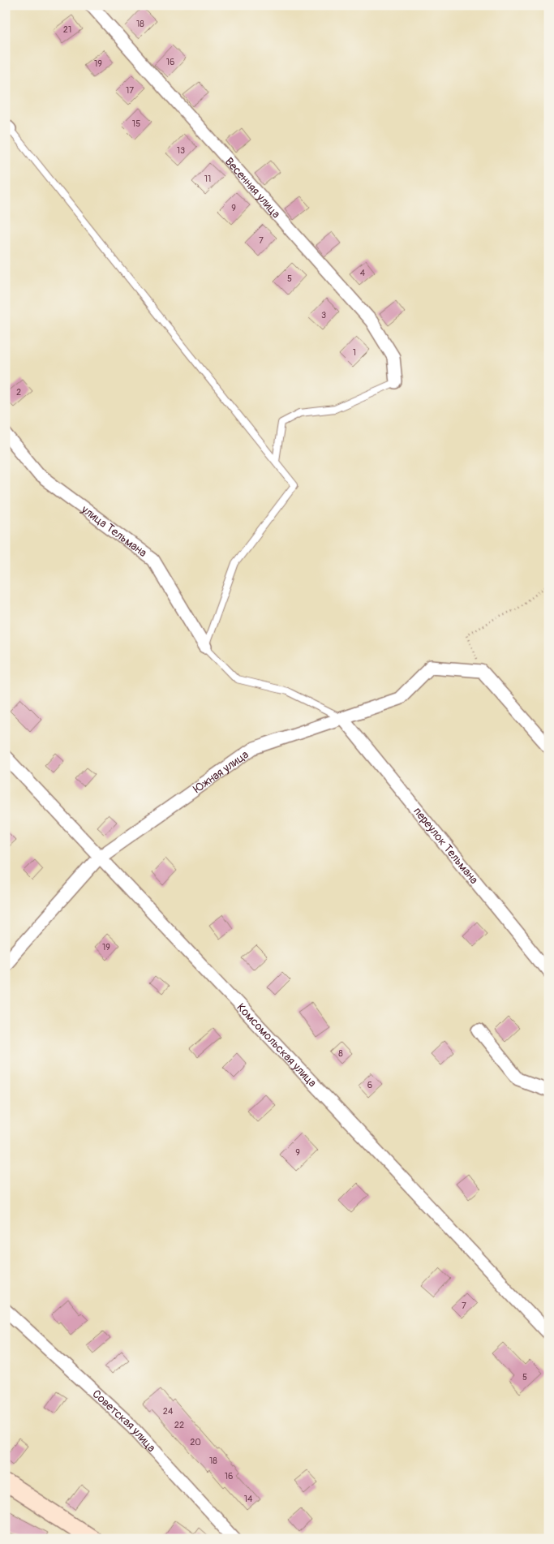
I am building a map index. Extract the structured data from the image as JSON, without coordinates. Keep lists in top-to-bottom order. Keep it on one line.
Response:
{"streets":{"street":["Весенняя улица","улица Тельмана","Южная улица","переулок Тельмана","Комсомольская улица","Советская улица"]},"crossings":[["Южная улица","переулок Тельмана"],["Южная улица","Комсомольская улица"]],"house_numbers":["18","21","16","19","17","15","13","11","9","7","4","5","3","1","2","19","8","6","9","7","5","24","22","20","18","16","14"]}
